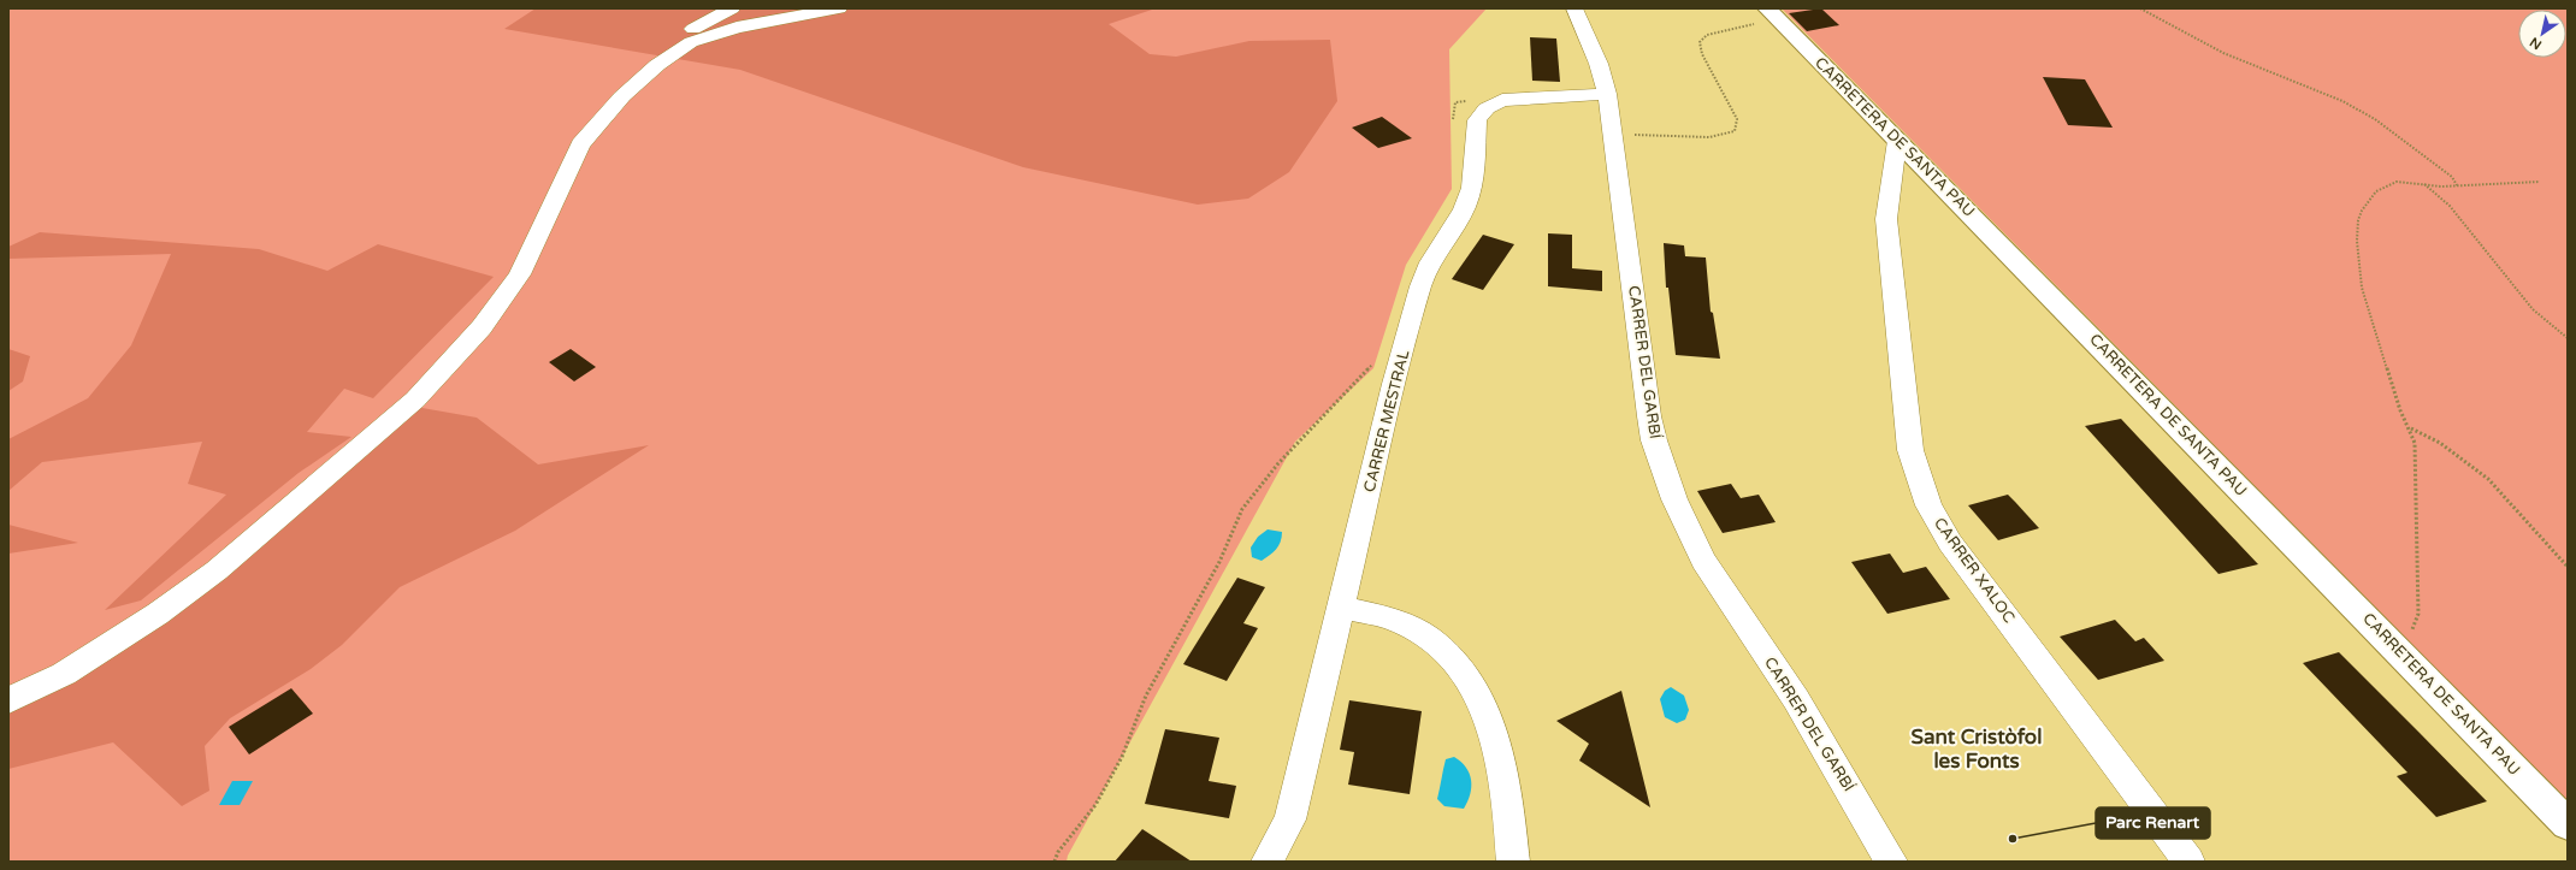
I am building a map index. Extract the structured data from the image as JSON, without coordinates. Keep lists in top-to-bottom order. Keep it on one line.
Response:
{"streets":{"main road":["CARRETERA DE SANTA PAU"],"street":["CARRER DEL GARBÍ","CARRER MESTRAL","CARRER XALOC"]},"crossings":[["CARRETERA DE SANTA PAU","CARRER XALOC"],["CARRER DEL GARBÍ","CARRER MESTRAL"]],"districts":["Sant Cristòfol les Fonts"],"places":["Parc Renart"],"north":"bottom left"}
